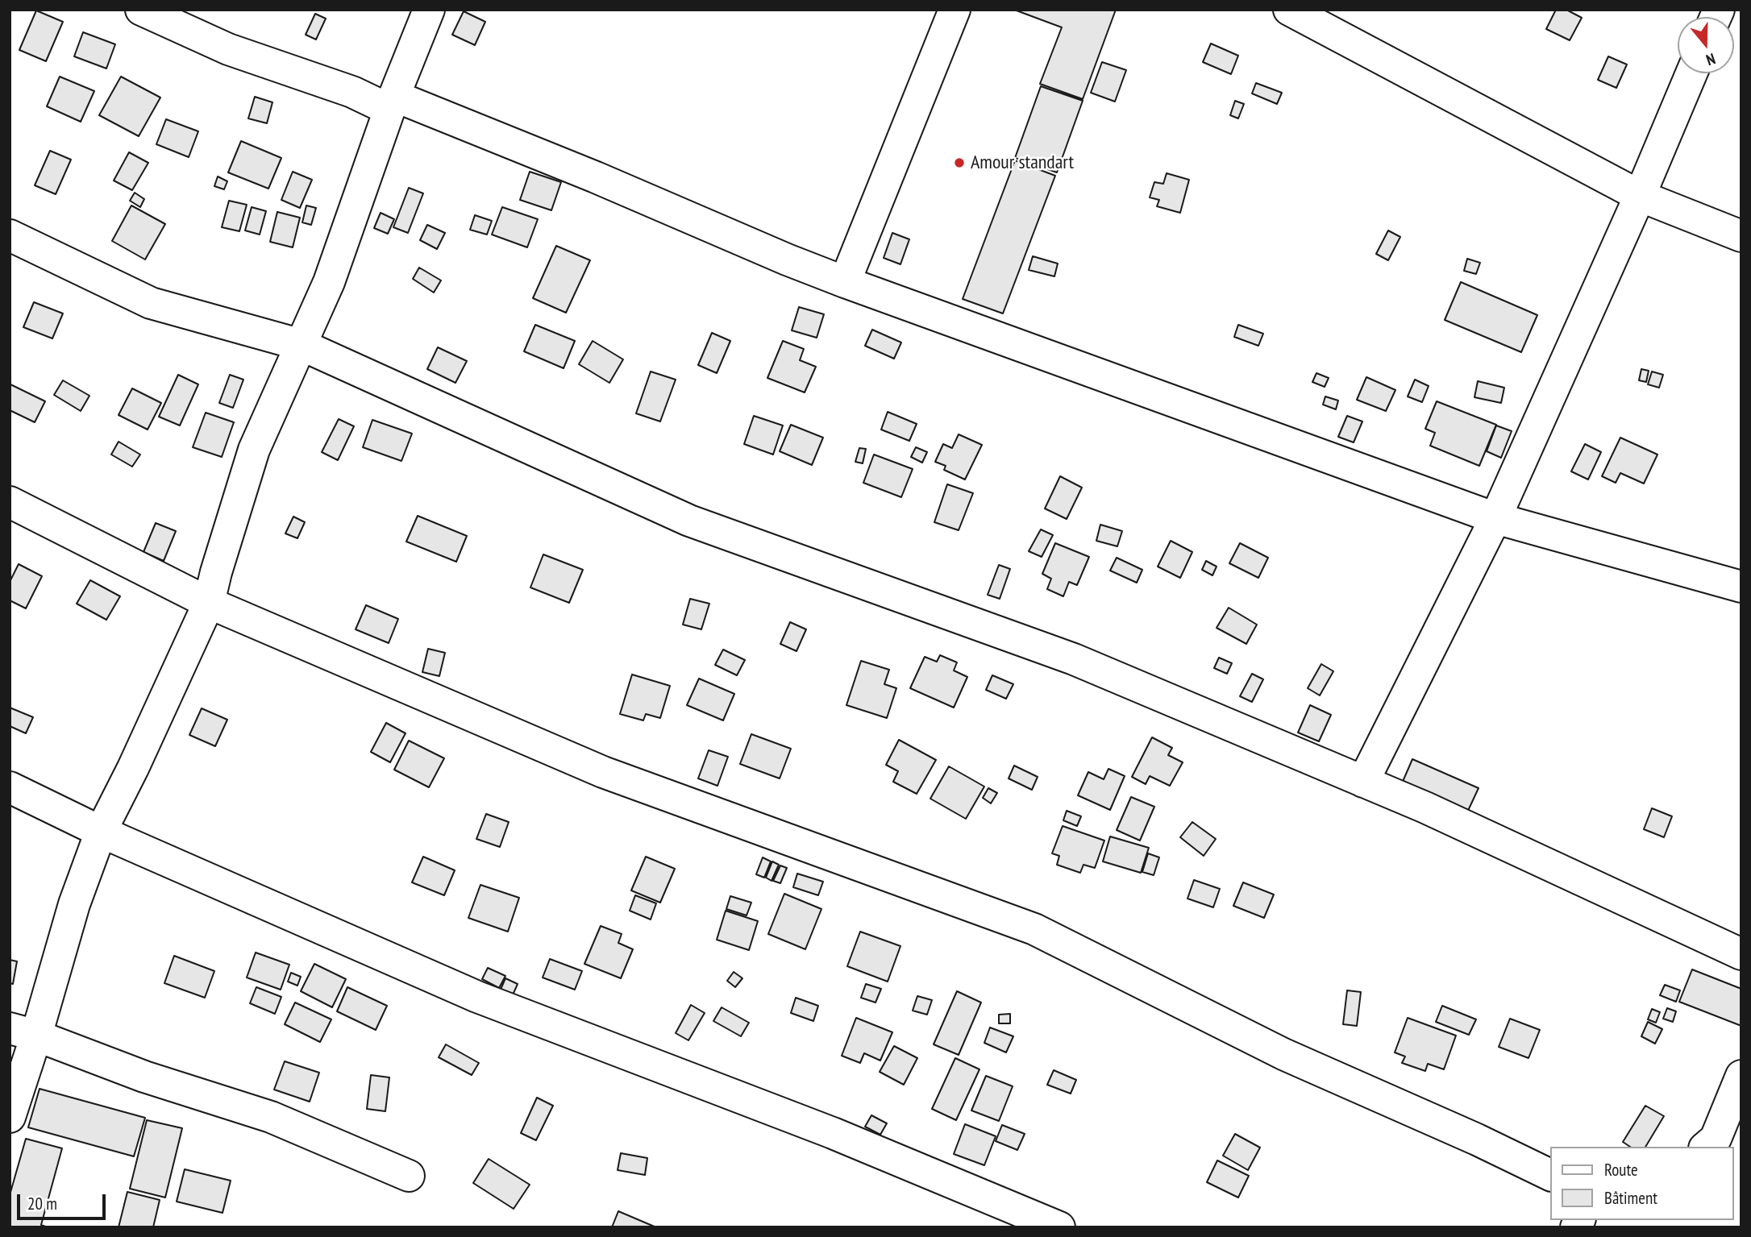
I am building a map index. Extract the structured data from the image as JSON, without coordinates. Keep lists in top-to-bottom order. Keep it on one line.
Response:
{"places":["Amour standart"],"legend":["Route","Bâtiment"],"scale_bar":"20 m","north":"bottom"}
